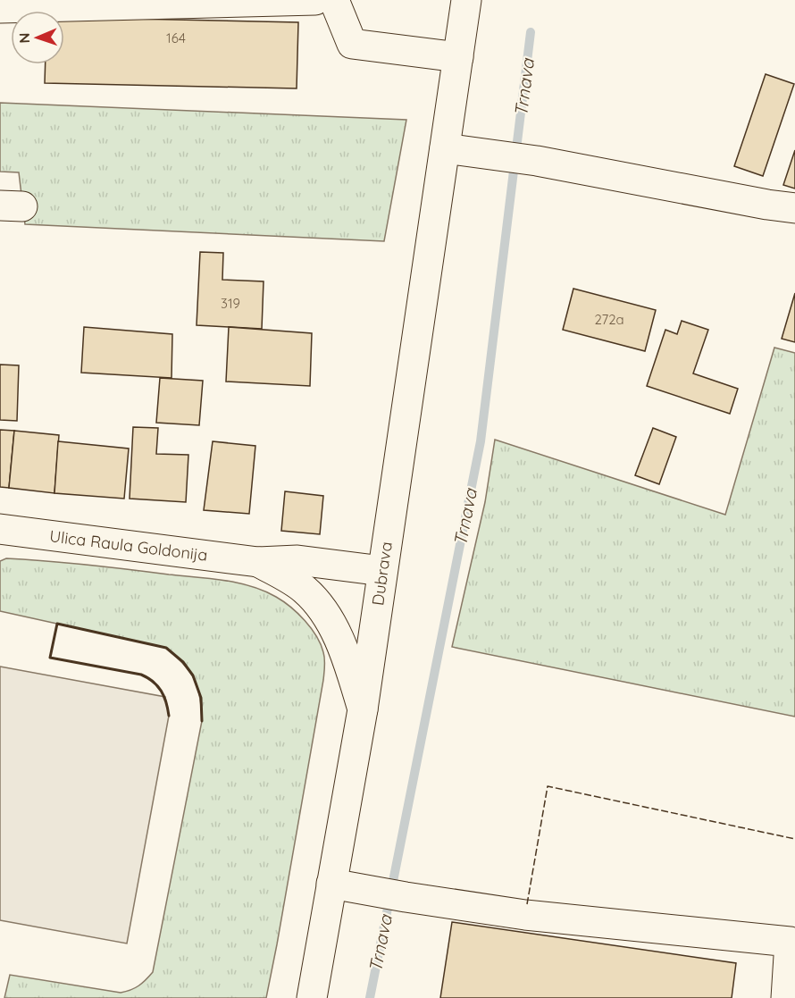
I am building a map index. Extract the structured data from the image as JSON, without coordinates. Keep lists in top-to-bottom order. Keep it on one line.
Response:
{"streets":{"main road":["Ulica Raula Goldonija","Dubrava"]},"crossings":[["Ulica Raula Goldonija","Dubrava"]],"water":["Trnava"],"house_numbers":["164","319","272a"],"north":"left"}
